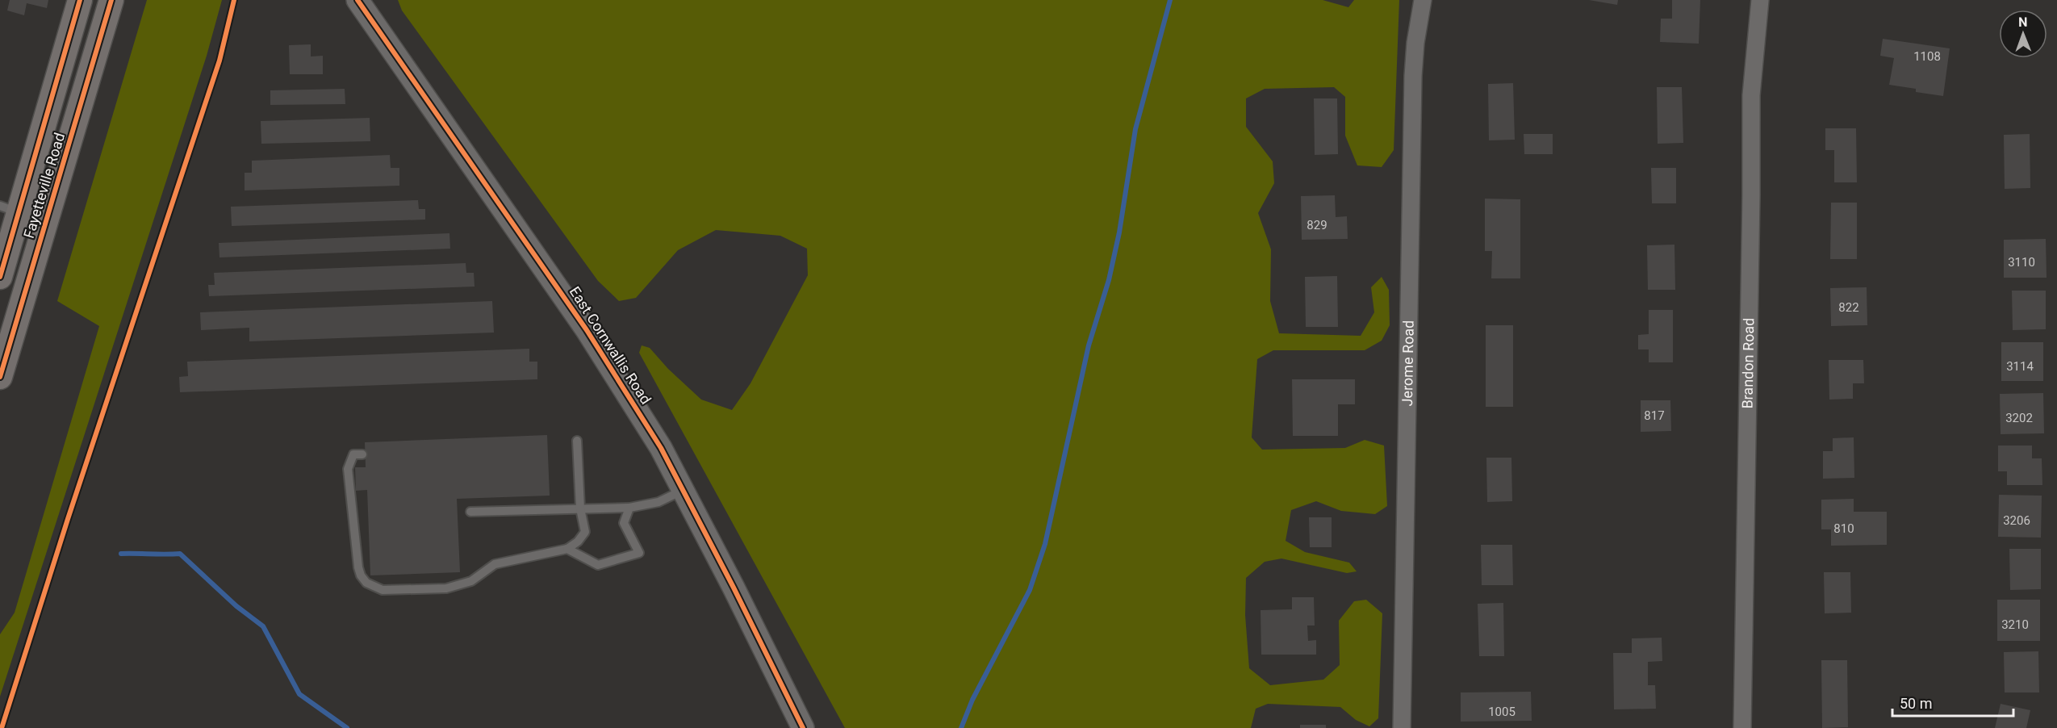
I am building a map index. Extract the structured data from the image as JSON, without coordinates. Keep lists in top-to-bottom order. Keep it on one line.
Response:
{"streets":{"main road":["Fayetteville Road"],"street":["East Cornwallis Road","Jerome Road","Brandon Road"]},"house_numbers":["1108","829","3110","822","3114","817","3202","3206","810","3210","1005"],"scale_bar":"50 m","north":"top"}
